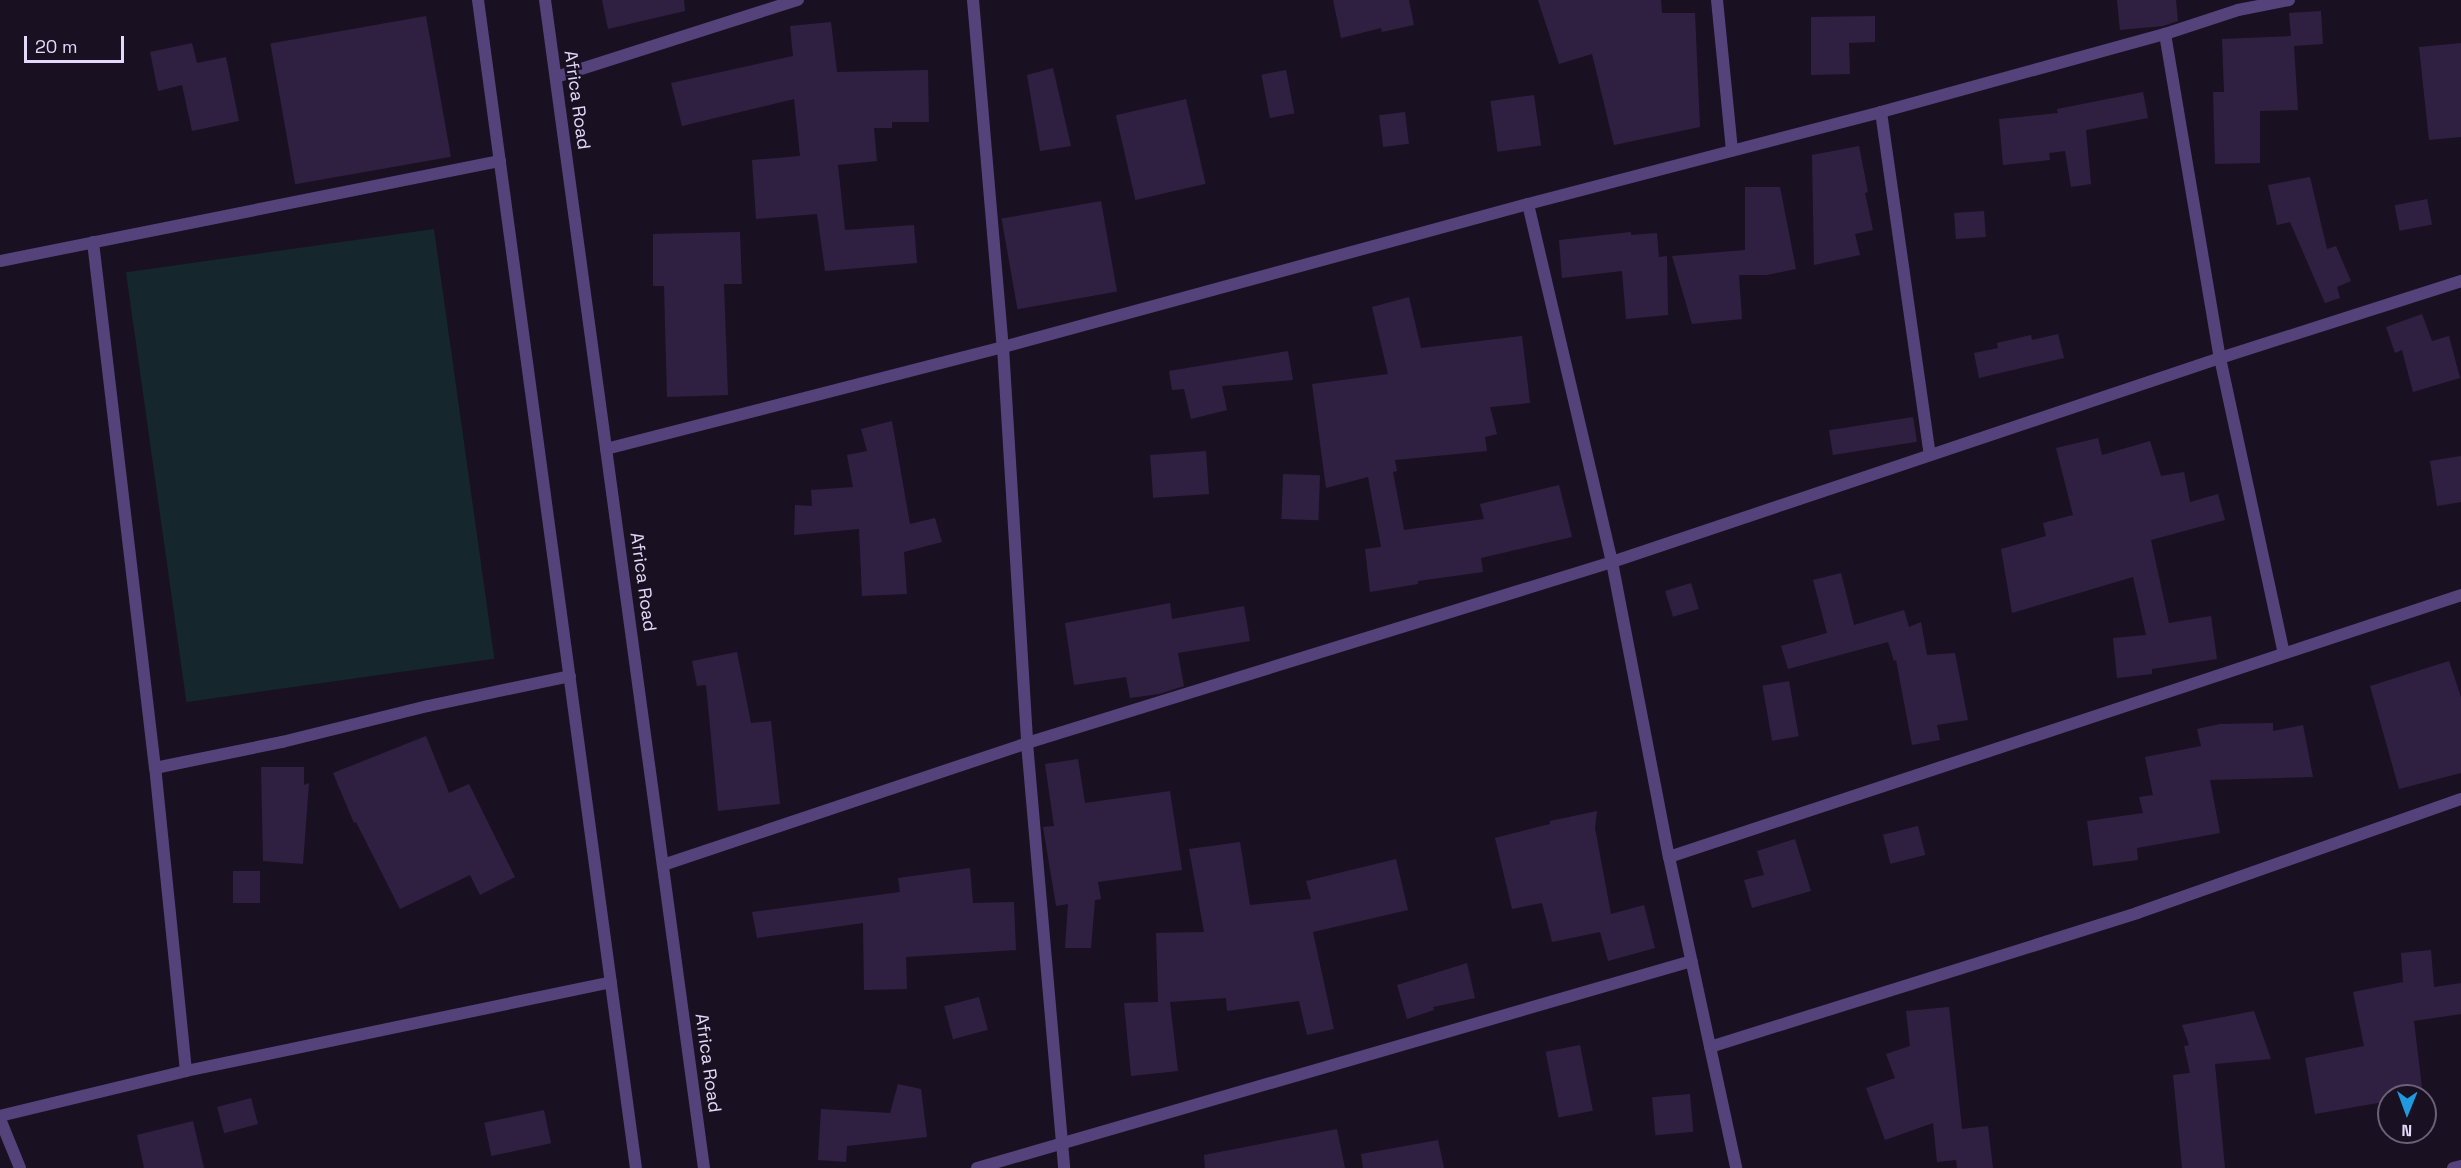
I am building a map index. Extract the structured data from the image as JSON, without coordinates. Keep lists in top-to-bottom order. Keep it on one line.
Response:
{"streets":{"street":["Africa Road"]},"scale_bar":"20 m","north":"bottom"}
